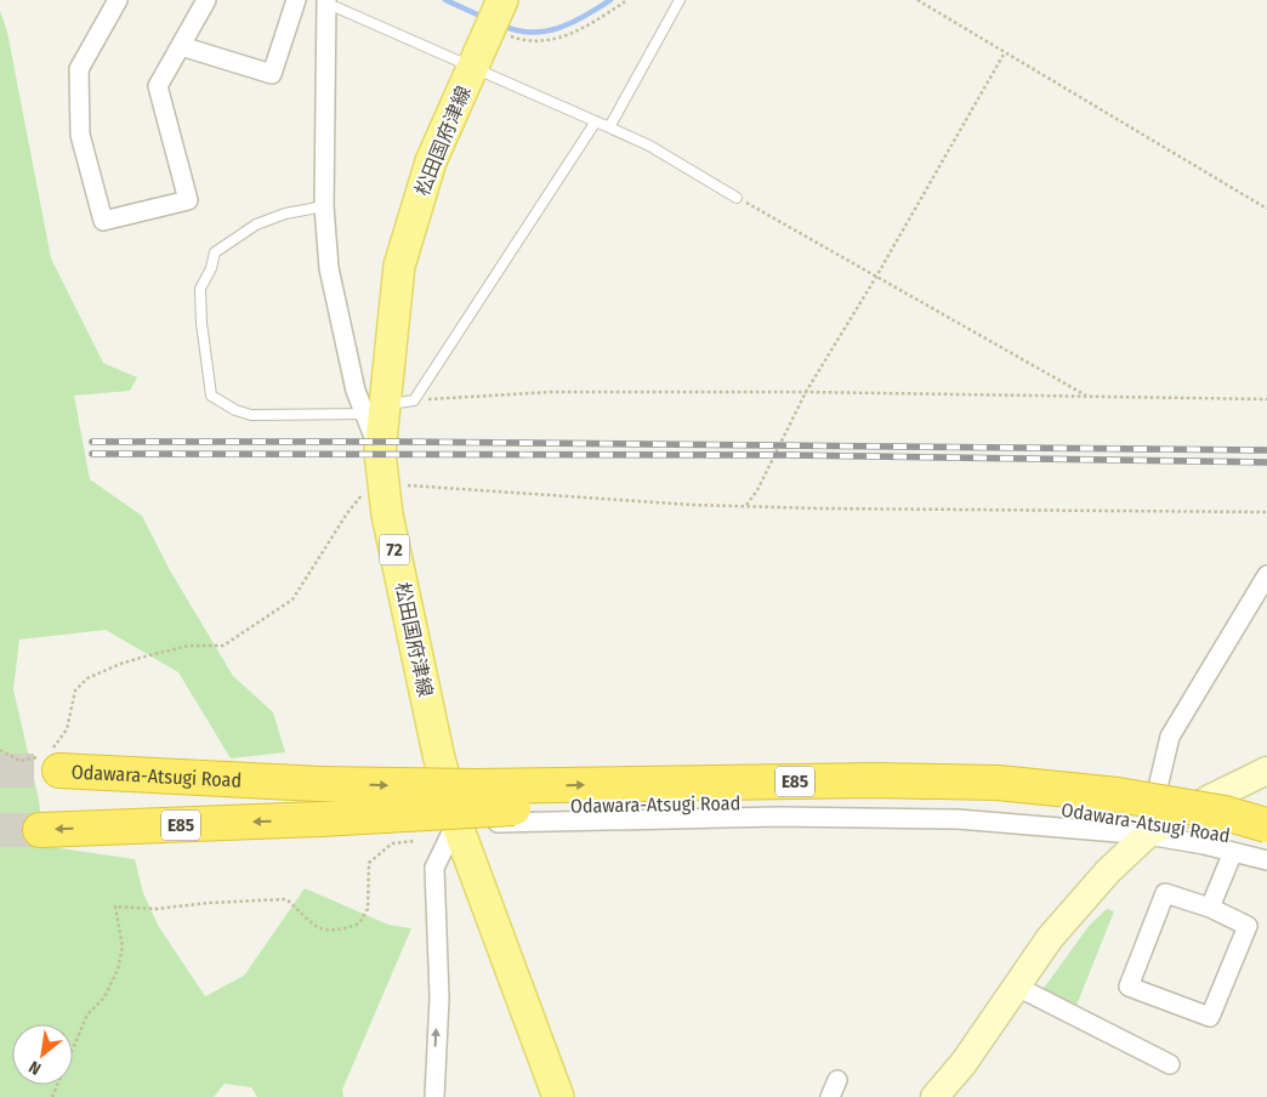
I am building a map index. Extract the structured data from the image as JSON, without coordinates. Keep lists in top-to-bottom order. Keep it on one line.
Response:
{"streets":{"highway":["Odawara-Atsugi Road","E85"],"main road":["松田国府津線","72"]},"north":"bottom left"}
